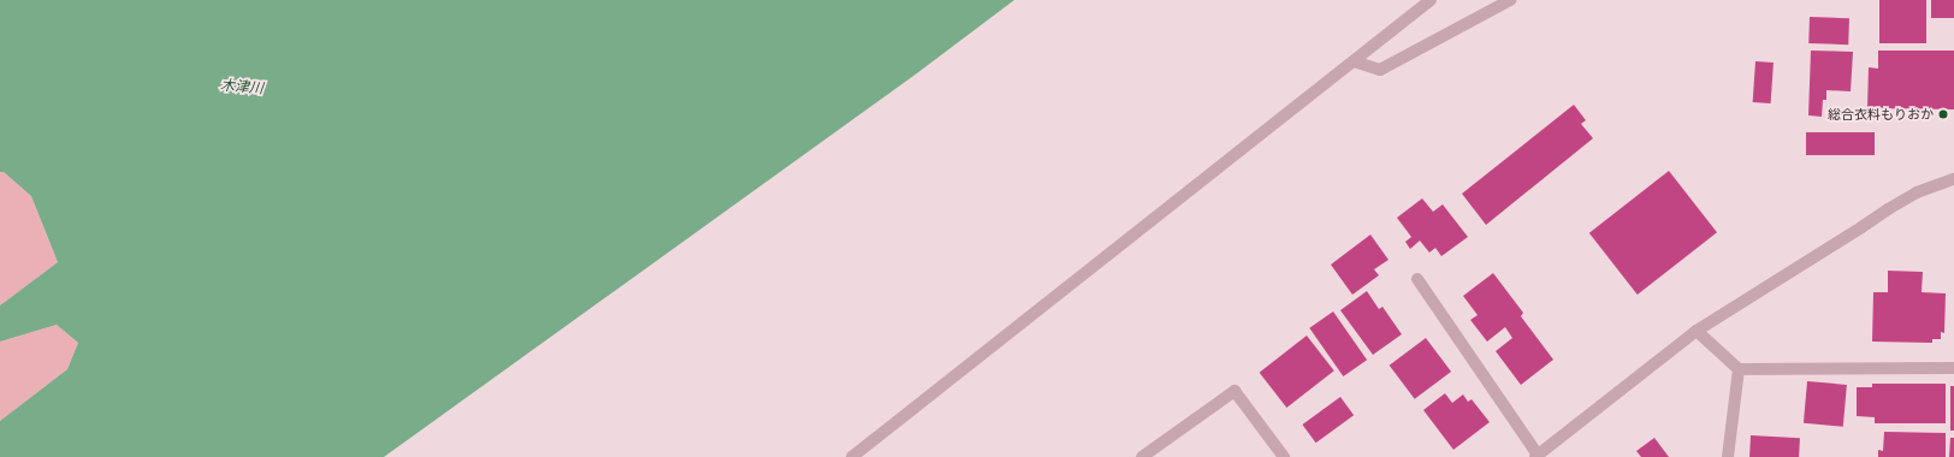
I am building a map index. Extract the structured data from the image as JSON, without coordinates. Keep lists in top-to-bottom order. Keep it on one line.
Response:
{"water":["木津川"],"places":["総合衣料もりおか"]}
